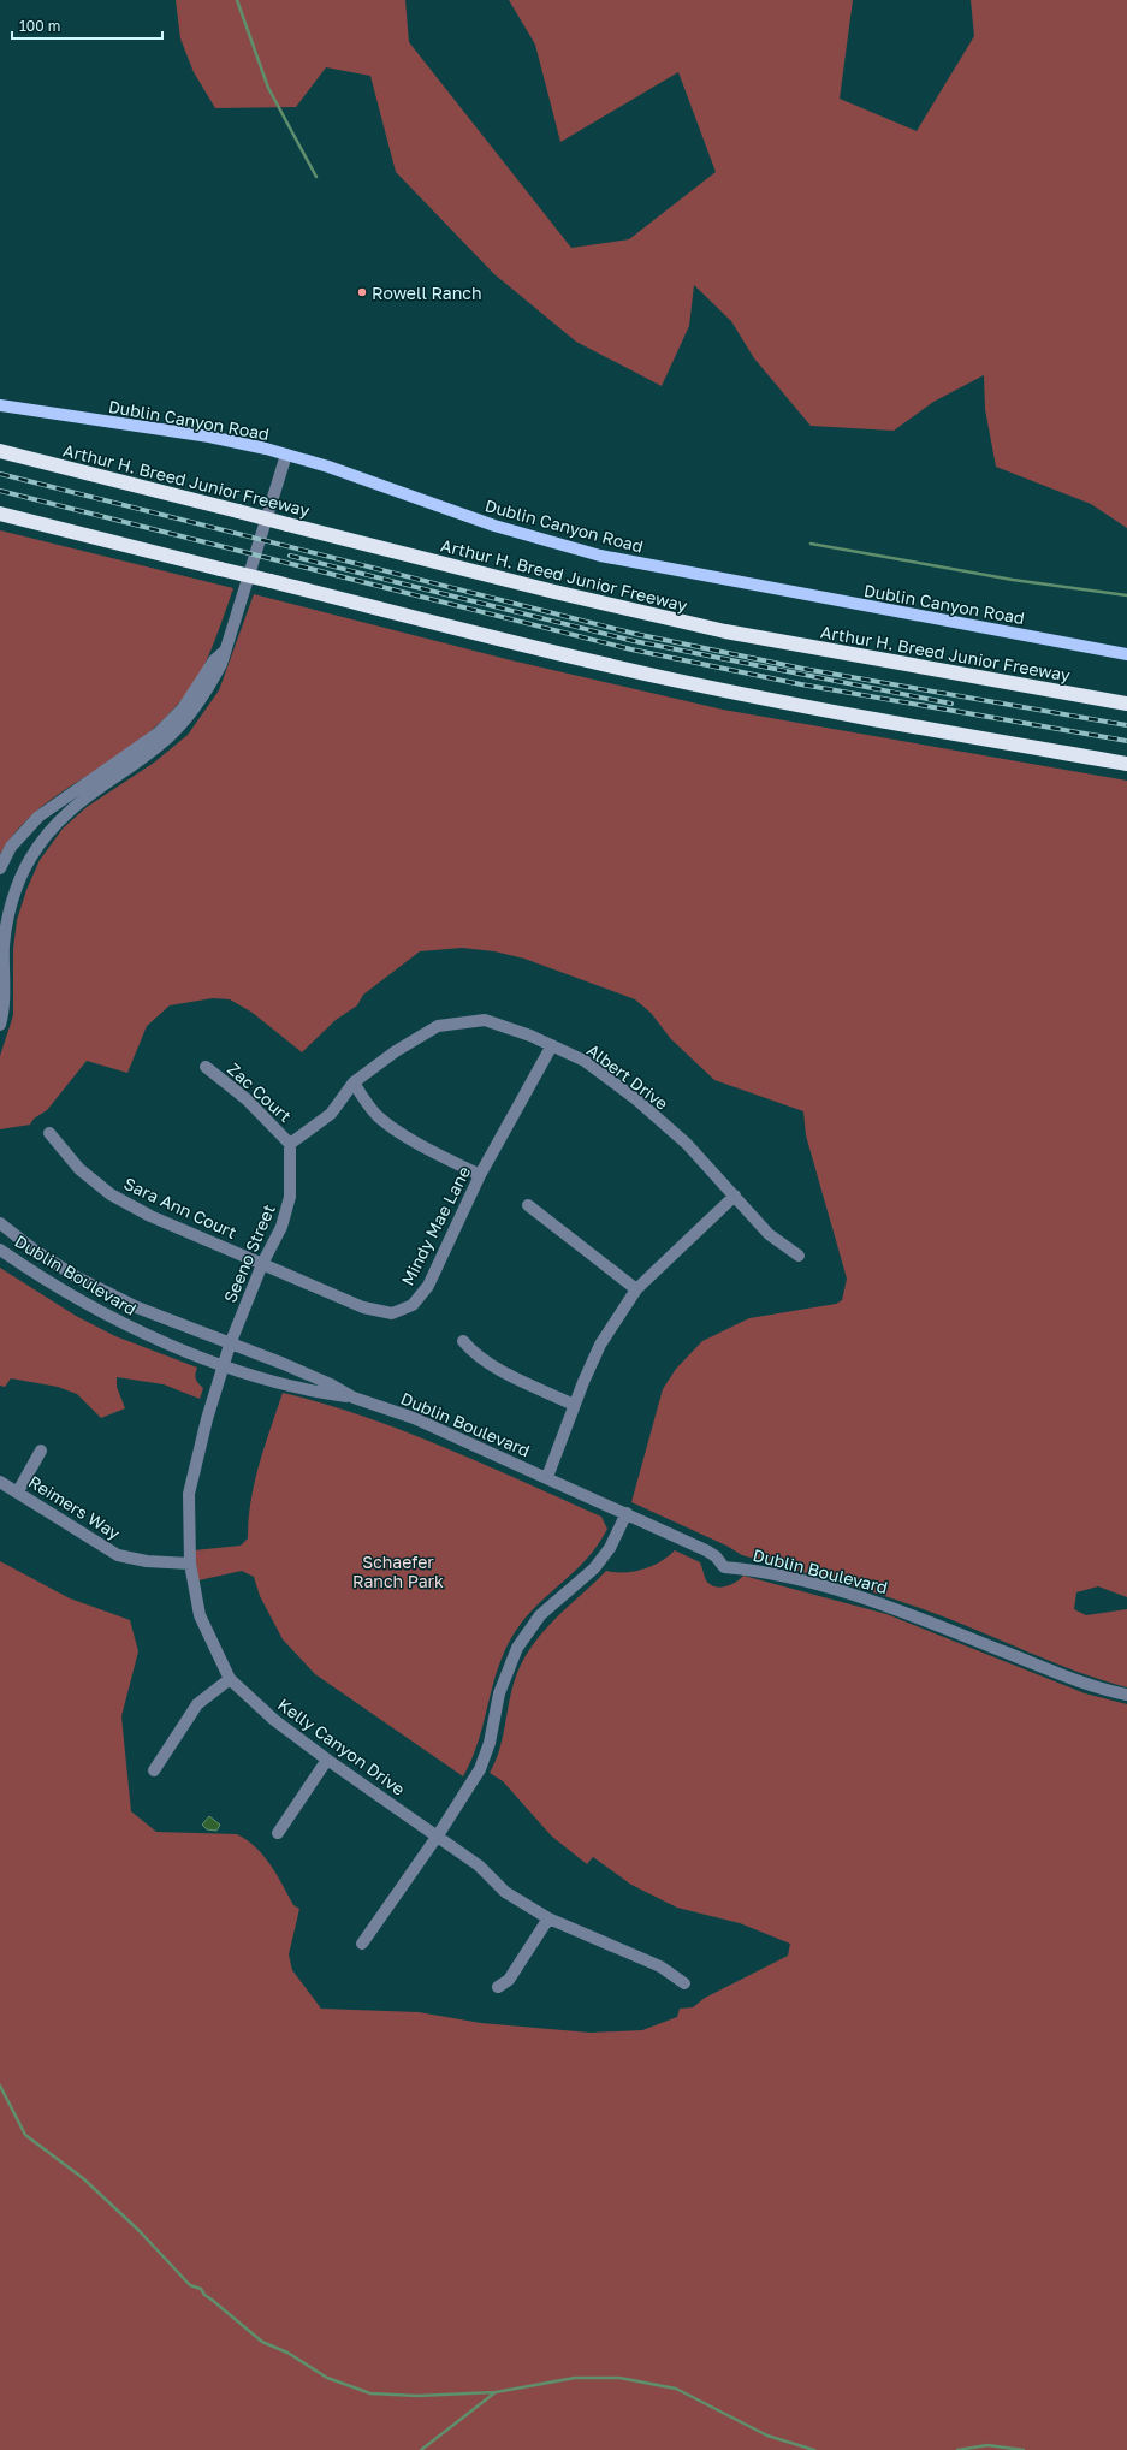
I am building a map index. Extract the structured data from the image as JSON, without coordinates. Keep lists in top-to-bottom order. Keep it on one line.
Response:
{"streets":{"highway":["Arthur H. Breed Junior Freeway"],"main road":["Dublin Canyon Road"],"street":["Albert Drive","Zac Court","Sara Ann Court","Mindy Mae Lane","Seeno Street","Dublin Boulevard","Reimers Way","Kelly Canyon Drive"]},"crossings":[["Albert Drive","Zac Court"],["Albert Drive","Mindy Mae Lane"],["Albert Drive","Seeno Street"],["Zac Court","Seeno Street"],["Sara Ann Court","Mindy Mae Lane"],["Sara Ann Court","Seeno Street"],["Mindy Mae Lane","Seeno Street"],["Seeno Street","Dublin Boulevard"],["Seeno Street","Kelly Canyon Drive"],["Dublin Boulevard","Kelly Canyon Drive"],["Reimers Way","Kelly Canyon Drive"]],"parks":["Schaefer Ranch Park"],"places":["Rowell Ranch"],"scale_bar":"100 m"}
